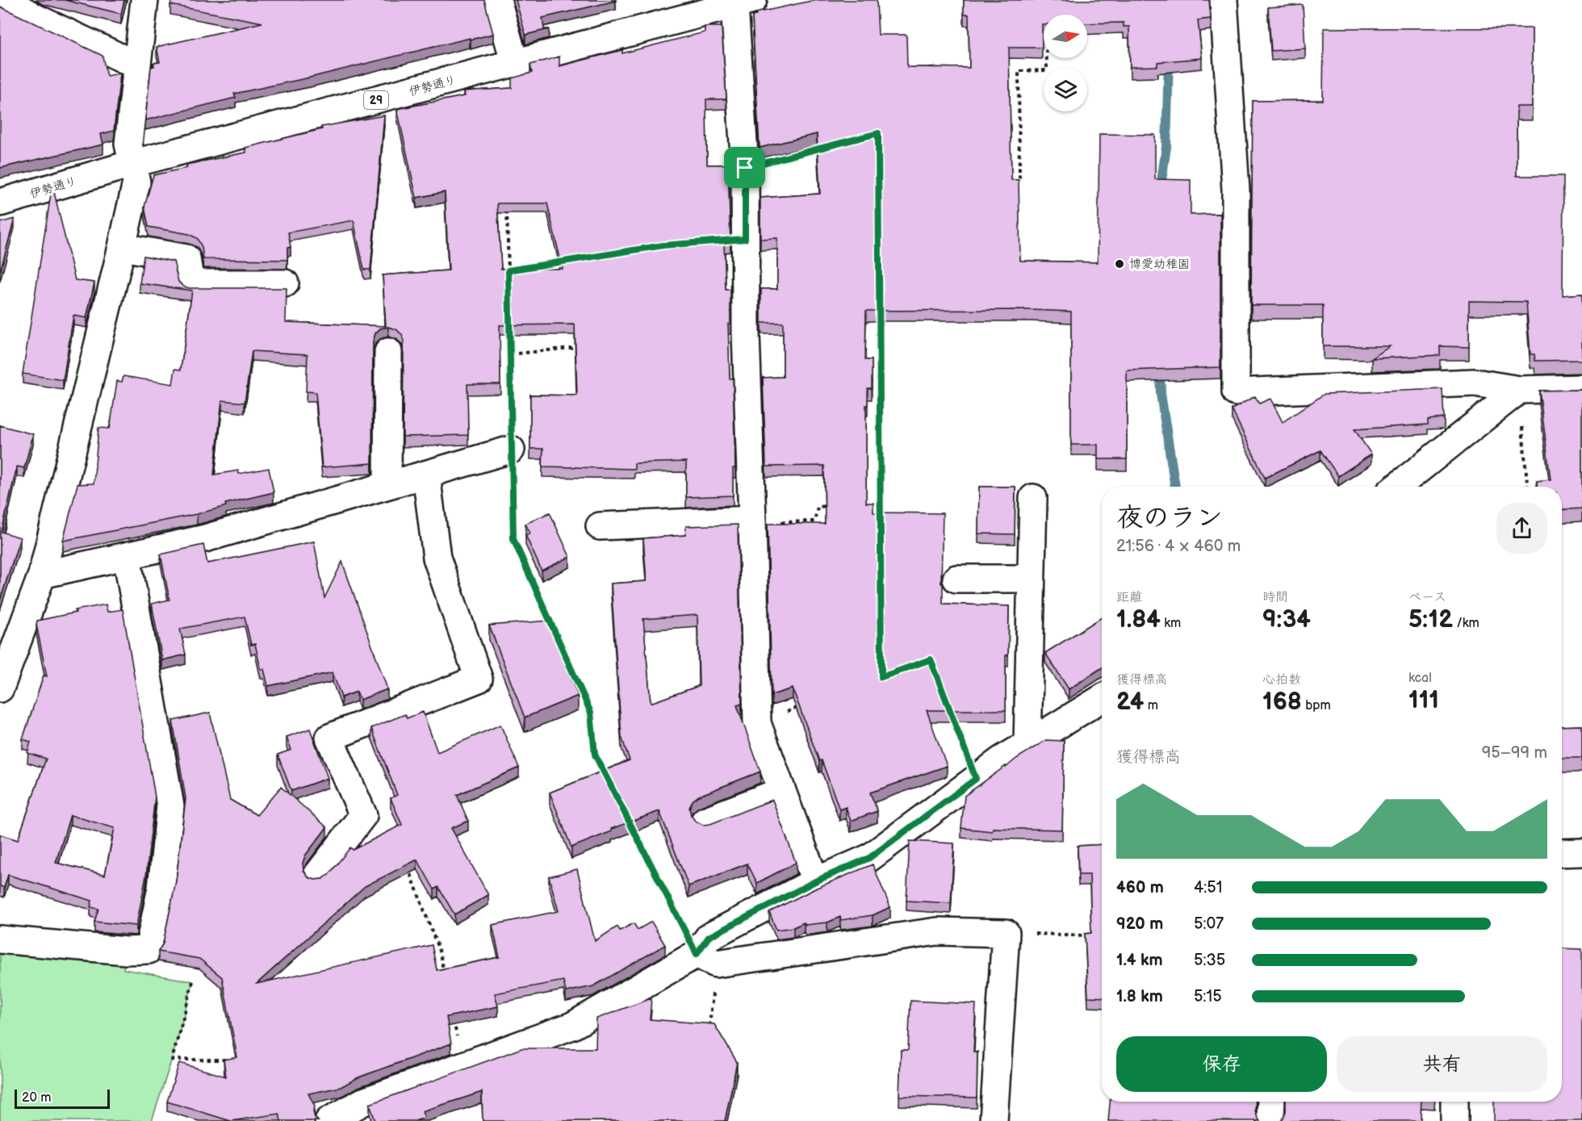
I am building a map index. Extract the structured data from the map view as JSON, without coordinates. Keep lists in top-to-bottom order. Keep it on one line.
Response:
{"streets":{"street":["伊勢通り","29"]},"places":["博愛幼稚園"],"scale_bar":"20 m","north":"right","page":{"heading":["夜のラン","21:56 · 4 × 460 m"],"stats":[["距離","1.84 km"],["時間","9:34"],["ペース","5:12 /km"],["獲得標高","24 m"],["心拍数","168 bpm"],["kcal","111"]],"chart":["獲得標高","95–99 m"],"list":[{"name":"460 m","note":"4:51"},{"name":"920 m","note":"5:07"},{"name":"1.4 km","note":"5:35"},{"name":"1.8 km","note":"5:15"}],"buttons":["保存","共有"],"scale":"20 m"}}
